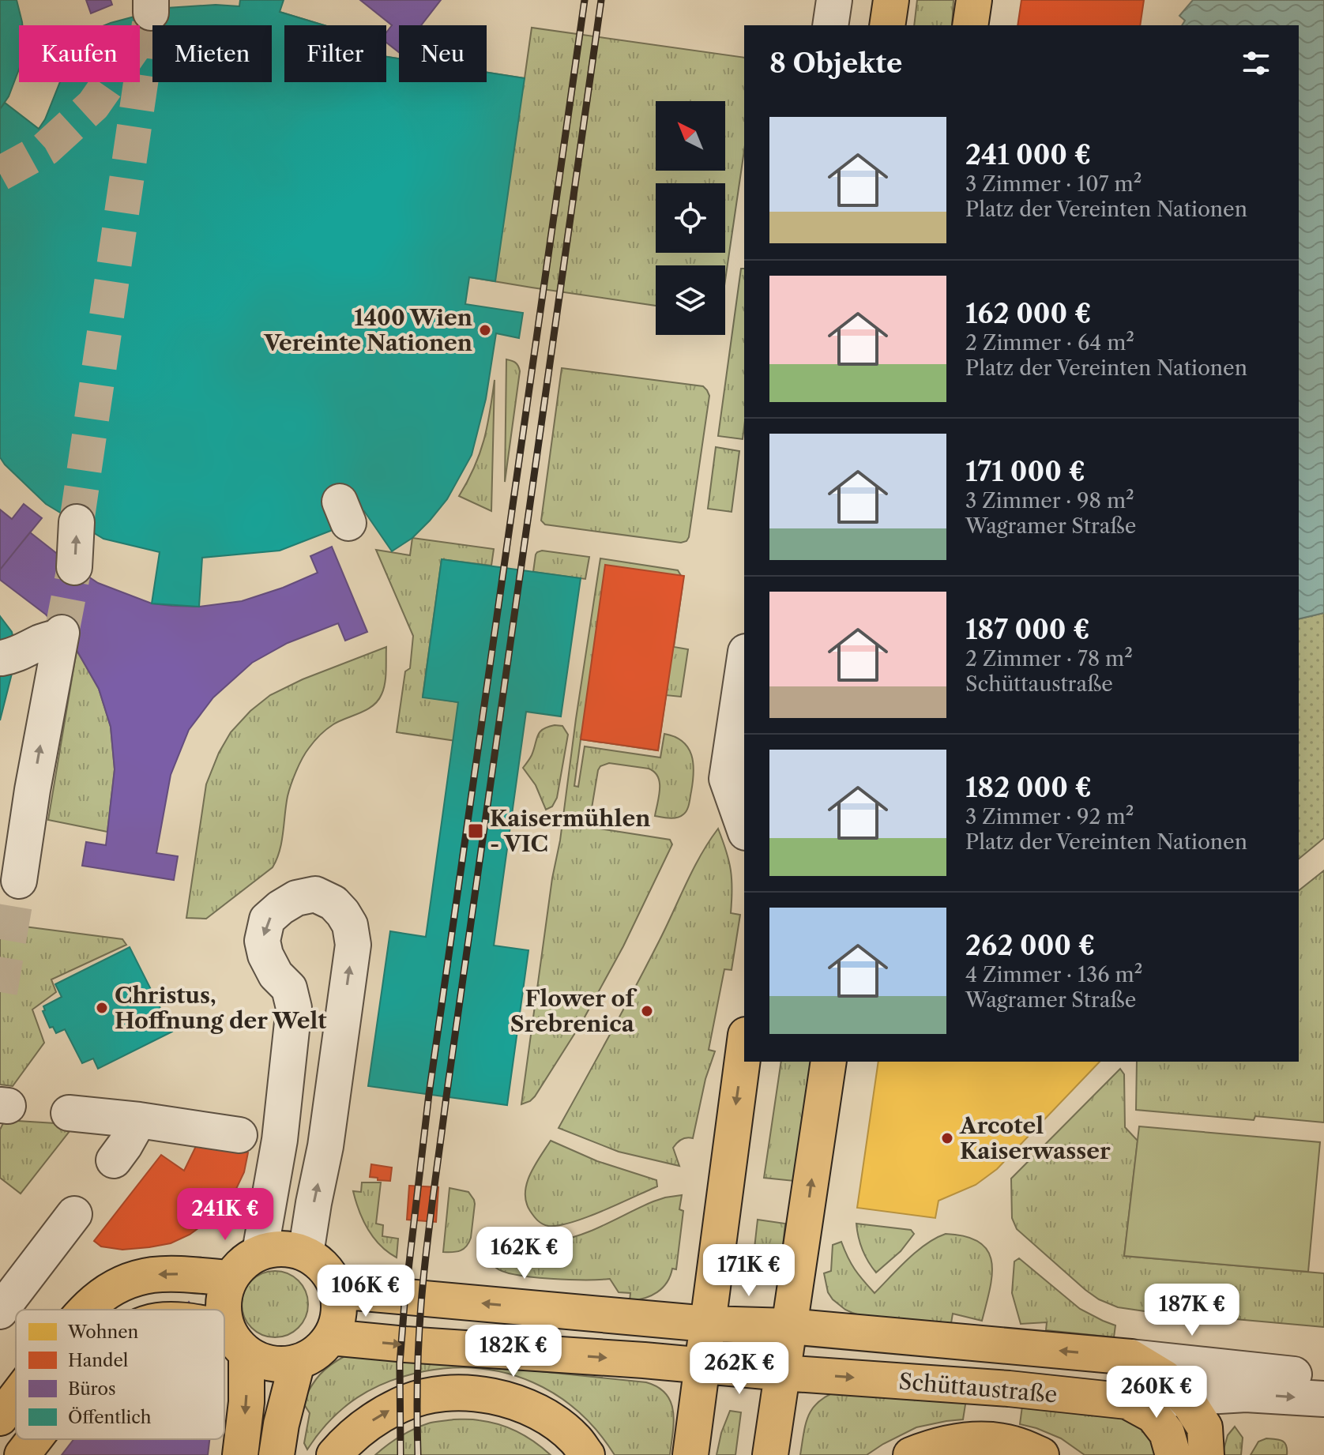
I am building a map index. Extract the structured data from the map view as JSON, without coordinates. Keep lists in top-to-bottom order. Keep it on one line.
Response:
{"streets":{"main road":["Schüttaustraße"]},"places":{"other":["1400 Wien Vereinte Nationen","Christus, Hoffnung der Welt","Flower of Srebrenica","Arcotel Kaiserwasser"],"transit":["Kaisermühlen - VIC"]},"legend":["Wohnen","Handel","Büros","Öffentlich"],"north":"top left","page":{"chip":["Kaufen","Mieten","Filter","Neu"],"heading":"8 Objekte","list":[{"name":"241 000 €","note":"3 Zimmer · 107 m² · Platz der Vereinten Nationen"},{"name":"162 000 €","note":"2 Zimmer · 64 m² · Platz der Vereinten Nationen"},{"name":"171 000 €","note":"3 Zimmer · 98 m² · Wagramer Straße"},{"name":"187 000 €","note":"2 Zimmer · 78 m² · Schüttaustraße"},{"name":"182 000 €","note":"3 Zimmer · 92 m² · Platz der Vereinten Nationen"},{"name":"262 000 €","note":"4 Zimmer · 136 m² · Wagramer Straße"}],"price":["241K €","162K €","171K €","106K €","187K €","182K €","262K €","260K €"]}}
